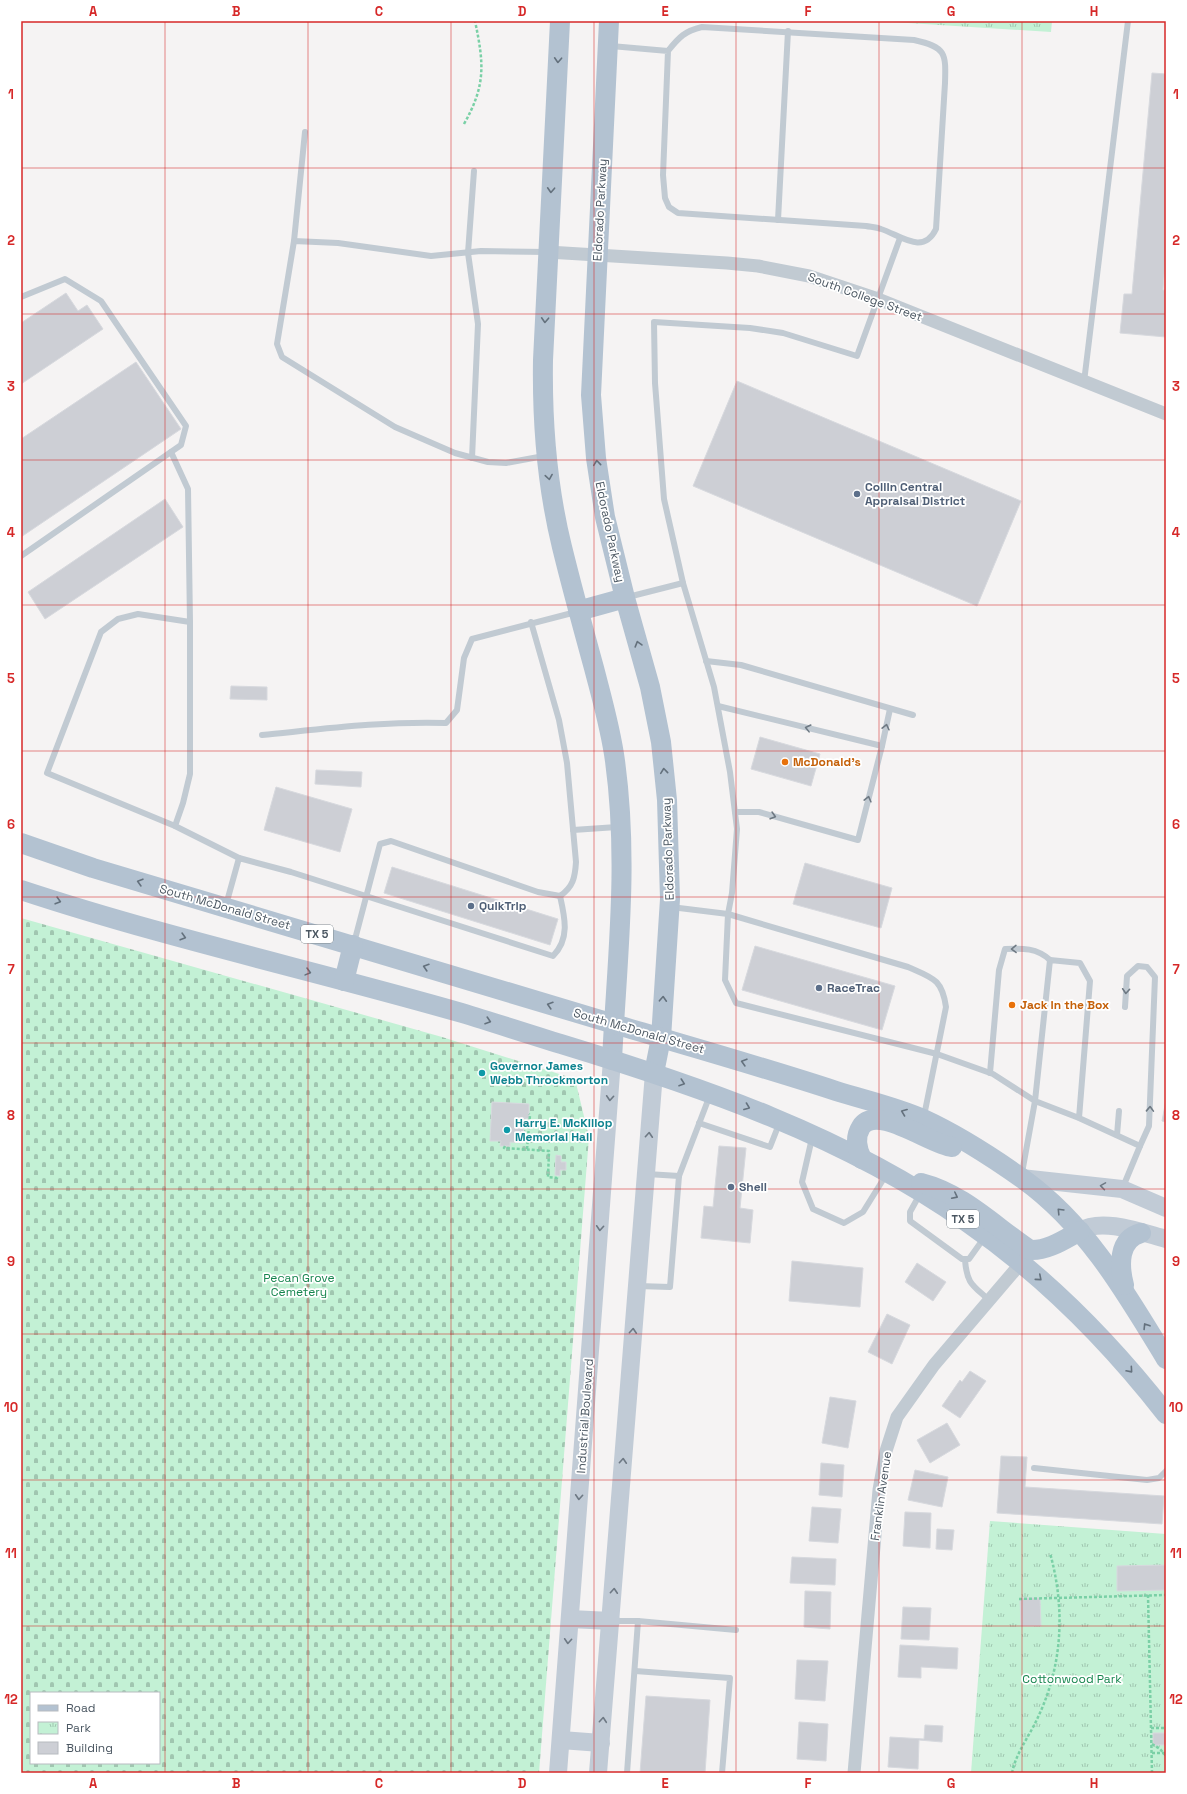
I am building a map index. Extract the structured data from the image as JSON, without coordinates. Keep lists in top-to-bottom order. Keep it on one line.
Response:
{"streets":{"main road":["Eldorado Parkway","South McDonald Street","TX 5","Industrial Boulevard"],"street":["South College Street","Franklin Avenue"]},"crossings":[["Eldorado Parkway","South College Street"],["Eldorado Parkway","South McDonald Street"],["Eldorado Parkway","TX 5"],["TX 5","Industrial Boulevard"],["TX 5","Franklin Avenue"]],"parks":["Pecan Grove Cemetery","Cottonwood Park"],"places":["Collin Central Appraisal District","McDonald's","QuikTrip","RaceTrac","Jack in the Box","Governor James Webb Throckmorton","Harry E. McKillop Memorial Hall","Shell"],"legend":["Road","Park","Building"],"grid":{"columns":["A","B","C","D","E","F","G","H"],"rows":["1","2","3","4","5","6","7","8","9","10","11","12"]}}
